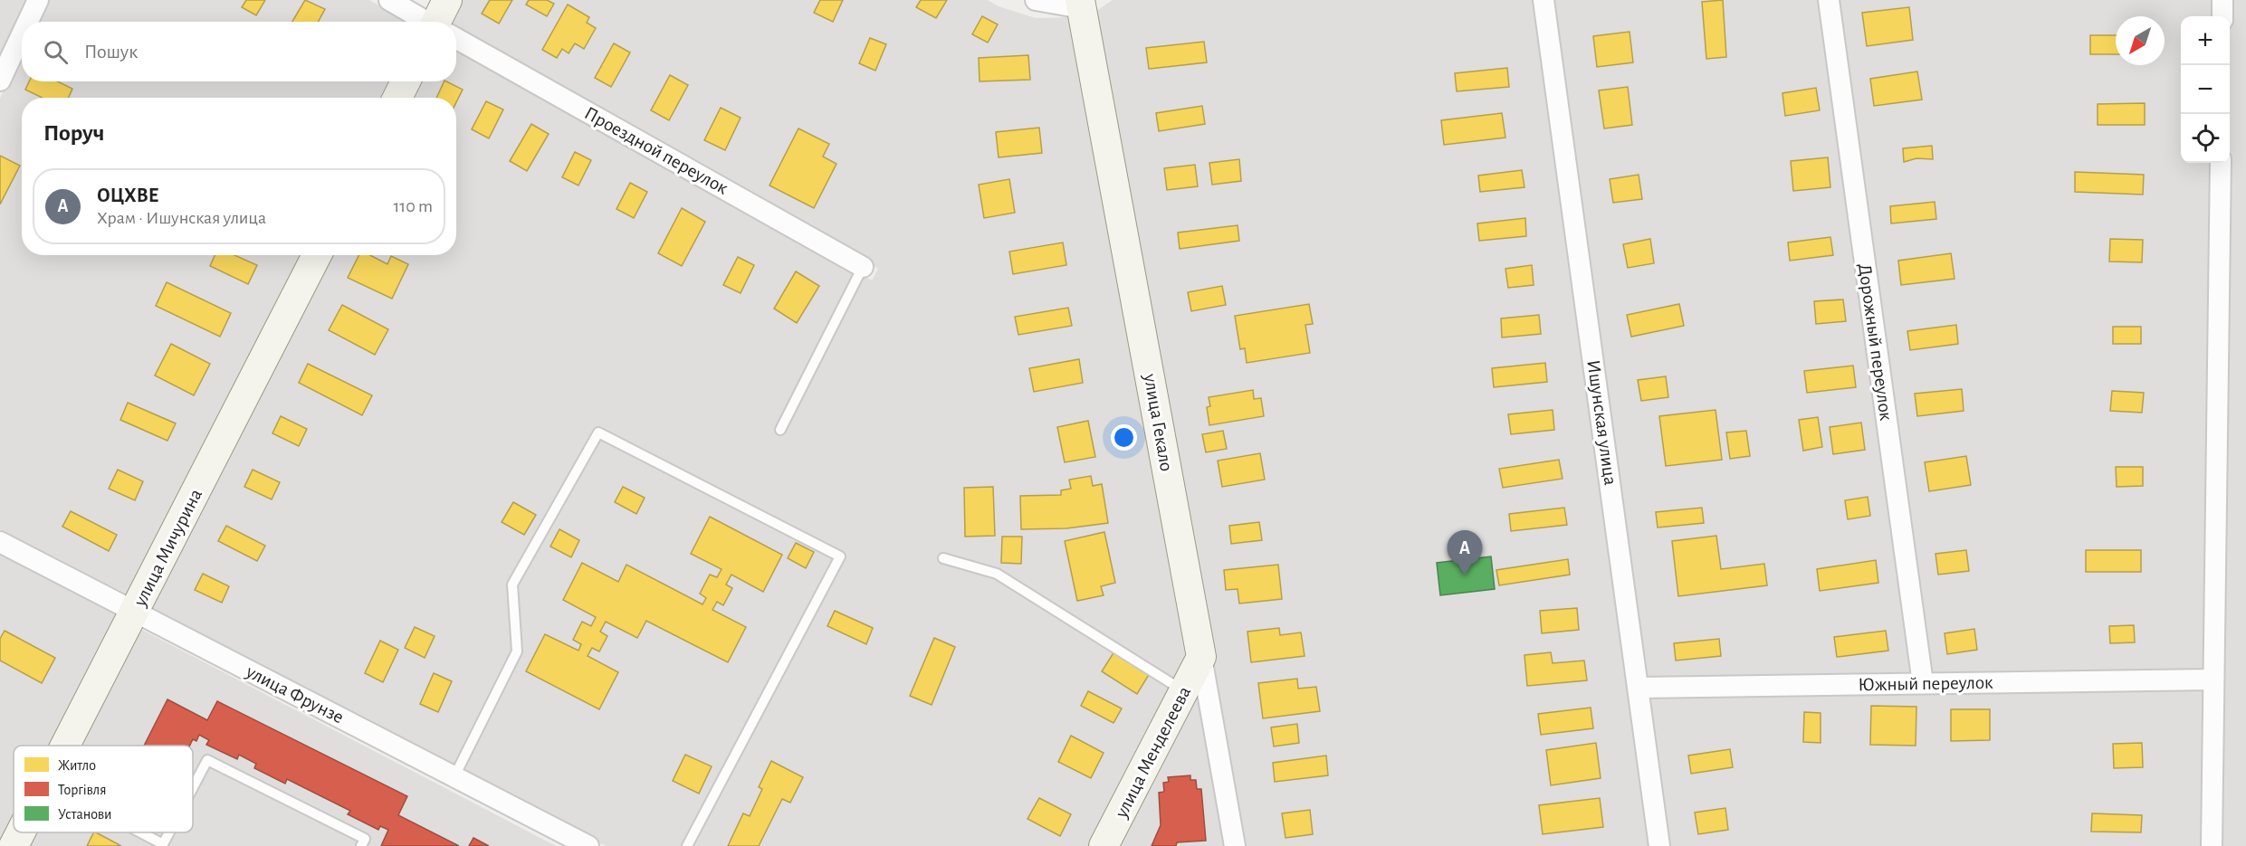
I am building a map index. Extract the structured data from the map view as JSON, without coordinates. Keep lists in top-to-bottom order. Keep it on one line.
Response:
{"streets":{"main road":["улица Гекало","улица Мичурина","улица Менделеева"],"street":["Проездной переулок","Дорожный переулок","Ишунская улица","Южный переулок","улица Фрунзе"]},"crossings":[["Дорожный переулок","Южный переулок"],["улица Гекало","улица Менделеева"],["Ишунская улица","Южный переулок"],["улица Мичурина","улица Фрунзе"]],"legend":["Житло","Торгівля","Установи"],"north":"bottom left","page":{"map_buttons":["+","−"],"search":"Пошук","heading":"Поруч","list":[{"mark":"A","name":"ОЦХВЕ","note":"Храм · Ишунская улица","value":"110 m"}],"pins":"A"}}
